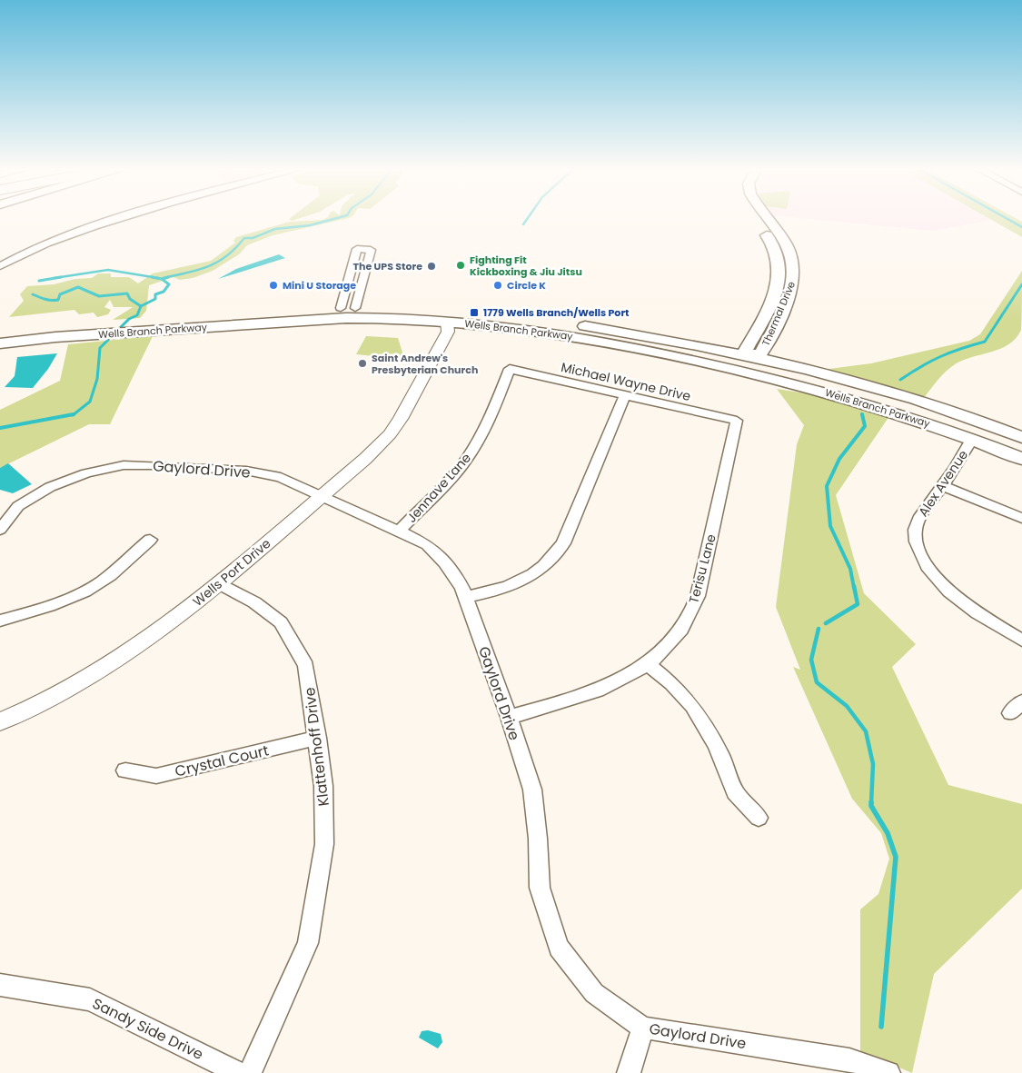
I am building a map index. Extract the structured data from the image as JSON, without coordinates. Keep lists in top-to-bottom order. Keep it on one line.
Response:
{"streets":{"main road":["Thermal Drive","Wells Branch Parkway"],"street":["Michael Wayne Drive","Gaylord Drive","Alex Avenue","Jennave Lane","Terisu Lane","Wells Port Drive","Klattenhoff Drive","Crystal Court","Sandy Side Drive"]},"crossings":[["Thermal Drive","Wells Branch Parkway"],["Wells Branch Parkway","Alex Avenue"],["Wells Branch Parkway","Wells Port Drive"],["Michael Wayne Drive","Jennave Lane"],["Michael Wayne Drive","Terisu Lane"],["Gaylord Drive","Jennave Lane"],["Gaylord Drive","Terisu Lane"],["Gaylord Drive","Wells Port Drive"],["Wells Port Drive","Klattenhoff Drive"],["Klattenhoff Drive","Crystal Court"]],"places":{"other":["Fighting Fit Kickboxing & Jiu Jitsu","The UPS Store","Mini U Storage","Circle K","Saint Andrew's Presbyterian Church"],"transit":["1779 Wells Branch/Wells Port"]}}
